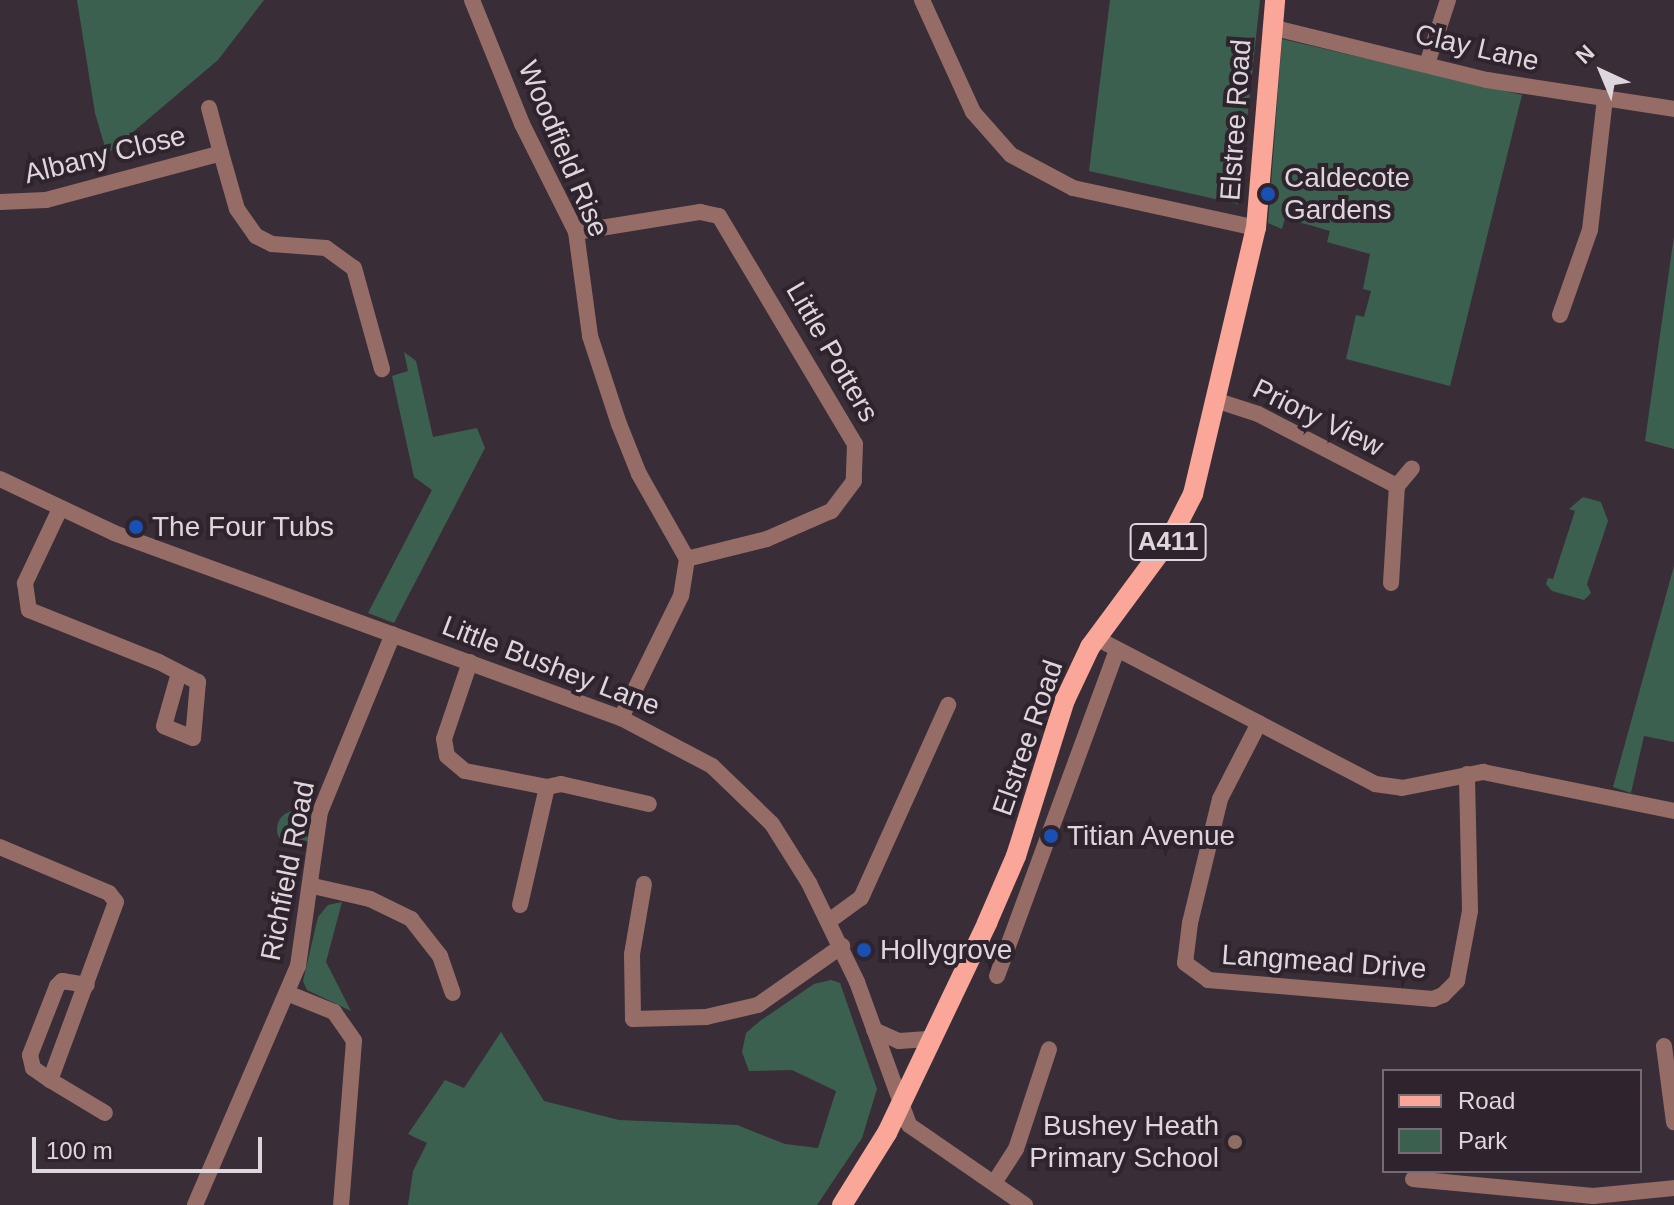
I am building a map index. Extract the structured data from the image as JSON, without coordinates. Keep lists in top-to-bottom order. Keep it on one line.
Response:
{"streets":{"main road":["Elstree Road","A411"],"street":["Clay Lane","Woodfield Rise","Albany Close","Little Potters","Priory View","Little Bushey Lane","Richfield Road","Langmead Drive"]},"crossings":[["Clay Lane","Elstree Road"],["Elstree Road","Priory View"],["Elstree Road","Little Bushey Lane"],["Woodfield Rise","Little Potters"],["Little Bushey Lane","Richfield Road"]],"places":["Caldecote Gardens","The Four Tubs","Titian Avenue","Hollygrove","Bushey Heath Primary School"],"legend":["Road","Park"],"scale_bar":"100 m","north":"top left"}
